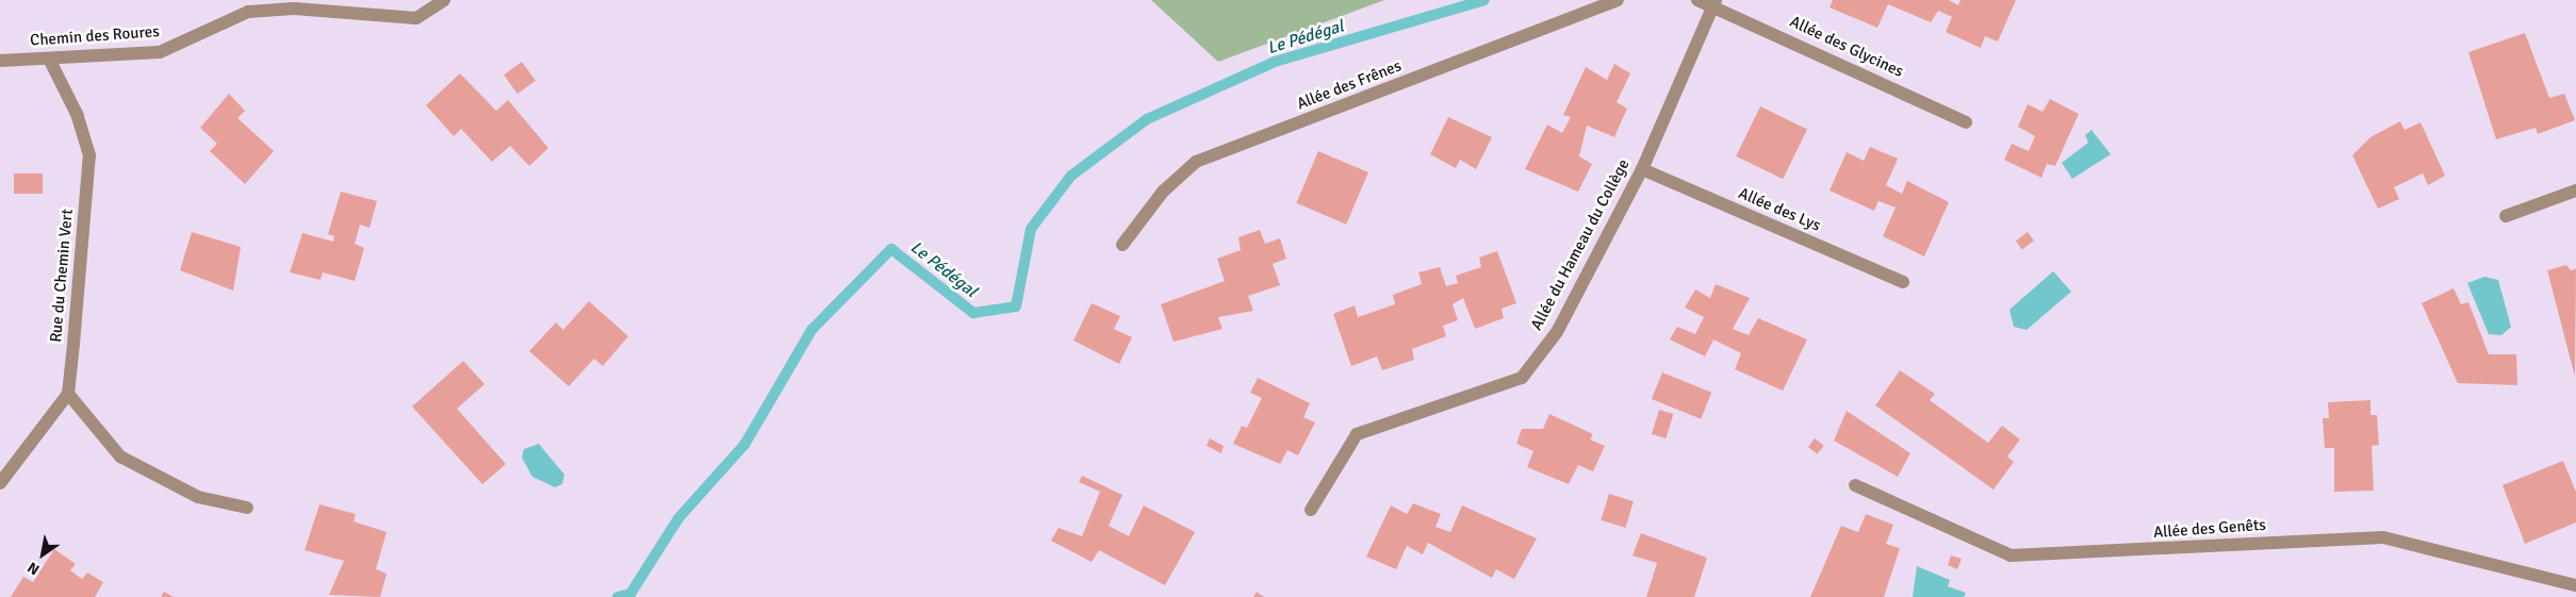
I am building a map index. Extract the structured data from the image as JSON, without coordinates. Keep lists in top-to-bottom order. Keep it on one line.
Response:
{"streets":{"street":["Chemin des Roures","Allée des Glycines","Allée des Frênes","Allée des Lys","Allée du Hameau du Collège","Rue du Chemin Vert","Allée des Genêts"]},"crossings":[["Chemin des Roures","Rue du Chemin Vert"],["Allée des Glycines","Allée du Hameau du Collège"],["Allée des Lys","Allée du Hameau du Collège"]],"water":["Le Pédégal"],"north":"bottom left"}
